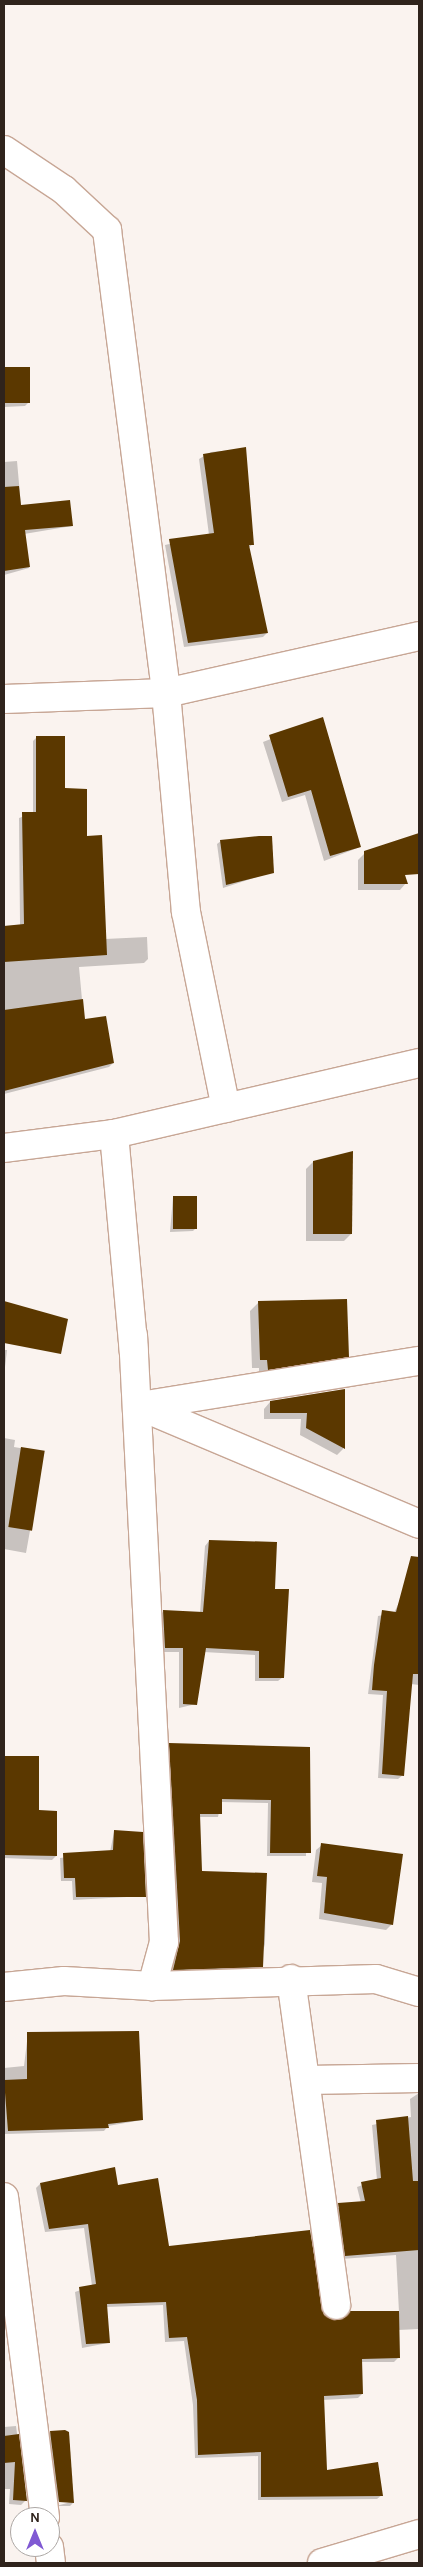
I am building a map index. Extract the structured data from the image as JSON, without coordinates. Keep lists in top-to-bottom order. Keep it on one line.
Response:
{"north":"top"}
